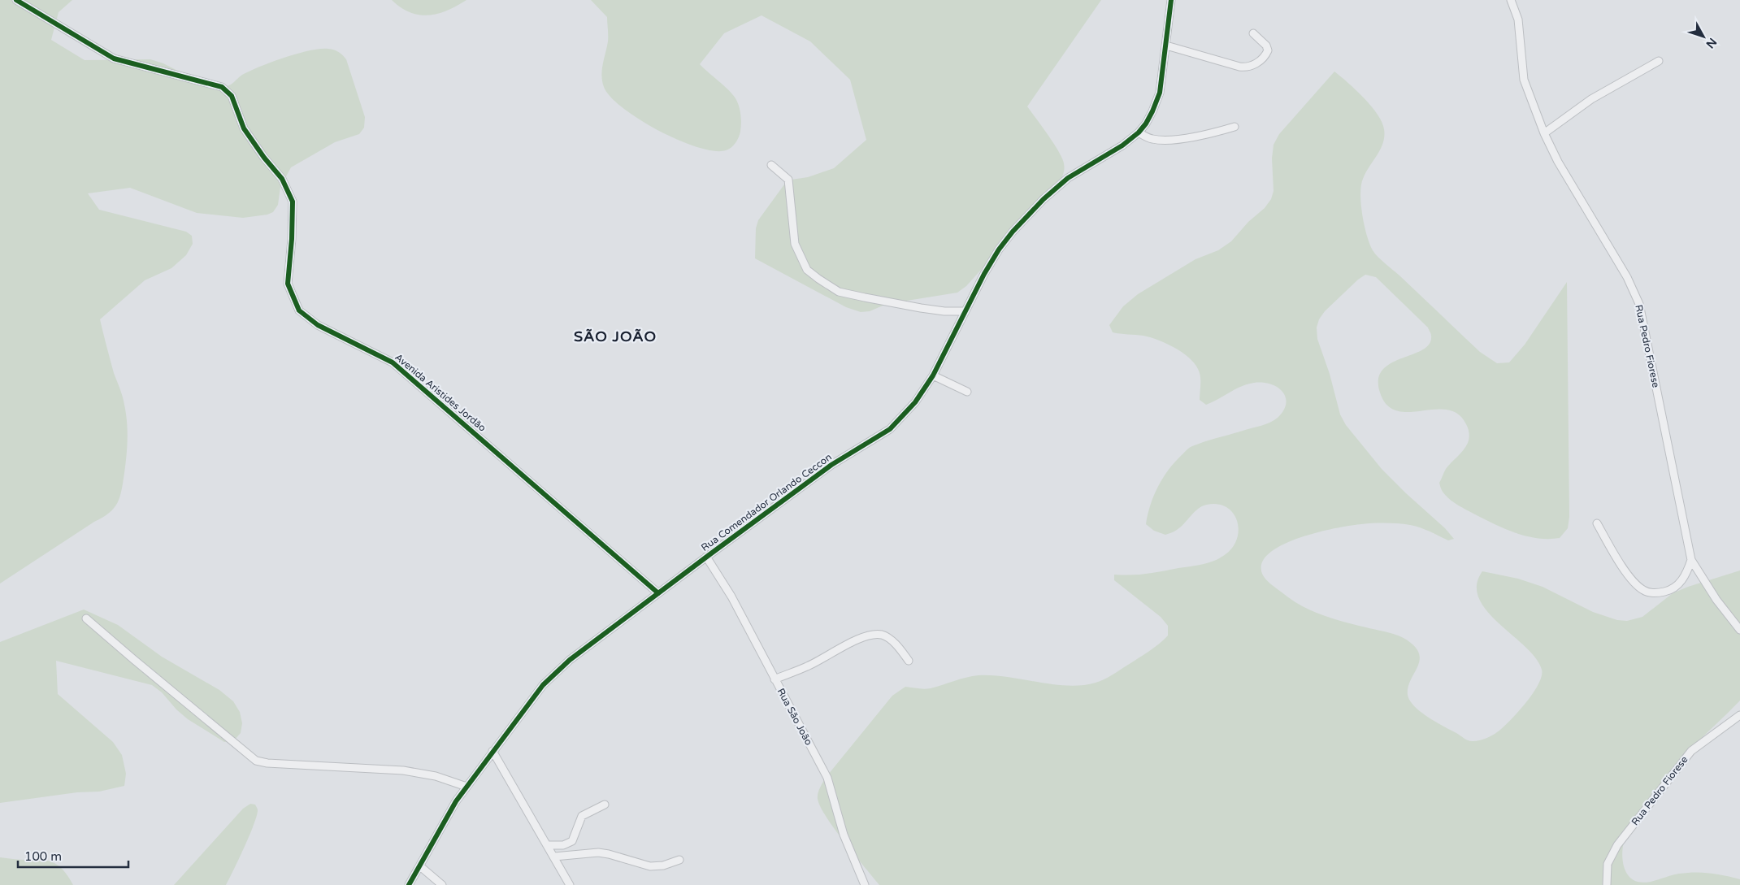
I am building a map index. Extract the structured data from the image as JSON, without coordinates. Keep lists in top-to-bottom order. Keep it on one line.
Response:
{"streets":{"street":["Rua Pedro Fiorese","Avenida Aristides Jordão","Rua Comendador Orlando Ceccon","Rua São João"]},"crossings":[["Avenida Aristides Jordão","Rua Comendador Orlando Ceccon"],["Rua Comendador Orlando Ceccon","Rua São João"]],"districts":["SÃO JOÃO"],"scale_bar":"100 m","north":"bottom right"}
